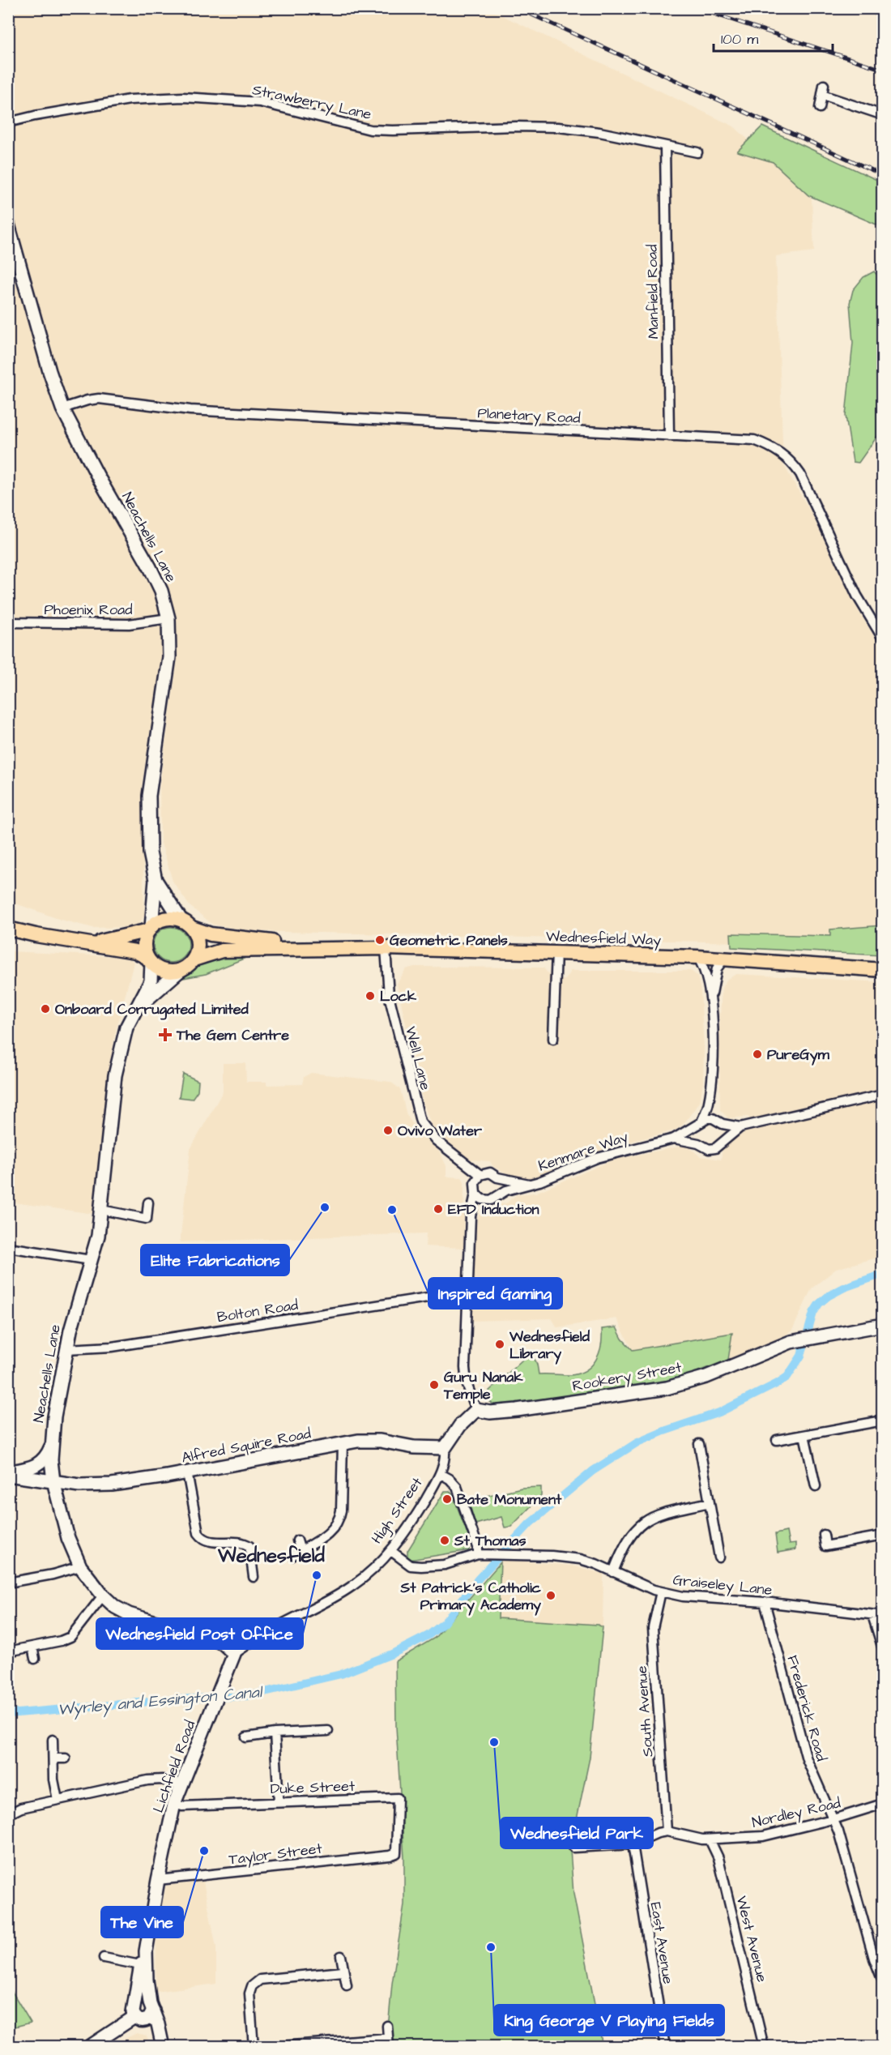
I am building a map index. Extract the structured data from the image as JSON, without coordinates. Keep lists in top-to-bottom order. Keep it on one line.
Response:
{"streets":{"main road":["Wednesfield Way"],"street":["Strawberry Lane","Manfield Road","Planetary Road","Neachells Lane","Phoenix Road","Well Lane","Kenmare Way","Bolton Road","Rookery Street","Alfred Squire Road","High Street","Graiseley Lane","Frederick Road","South Avenue","Lichfield Road","Duke Street","Nordley Road","Taylor Street","West Avenue","East Avenue"]},"crossings":[["Strawberry Lane","Manfield Road"],["Manfield Road","Planetary Road"],["Planetary Road","Neachells Lane"],["Neachells Lane","Phoenix Road"],["Neachells Lane","Wednesfield Way"],["Neachells Lane","Bolton Road"],["Neachells Lane","Alfred Squire Road"],["Neachells Lane","High Street"],["Neachells Lane","Lichfield Road"],["Wednesfield Way","Well Lane"],["Rookery Street","High Street"],["Alfred Squire Road","High Street"],["High Street","Graiseley Lane"],["High Street","Lichfield Road"],["Graiseley Lane","Frederick Road"],["Graiseley Lane","South Avenue"],["Frederick Road","Nordley Road"],["South Avenue","Nordley Road"],["Lichfield Road","Duke Street"],["Lichfield Road","Taylor Street"],["Duke Street","Taylor Street"],["Nordley Road","West Avenue"]],"districts":["Wednesfield"],"water":["Wyrley and Essington Canal"],"places":{"other":["Geometric Panels","Lock","Onboard Corrugated Limited","PureGym","Ovivo Water","Elite Fabrications","EFD Induction","Inspired Gaming","Wednesfield Library","Guru Nanak Temple","Bate Monument","St Thomas","Wednesfield Post Office","St Patrick's Catholic Primary Academy","Wednesfield Park","The Vine","King George V Playing Fields"],"health":["The Gem Centre"]},"scale_bar":"100 m"}
